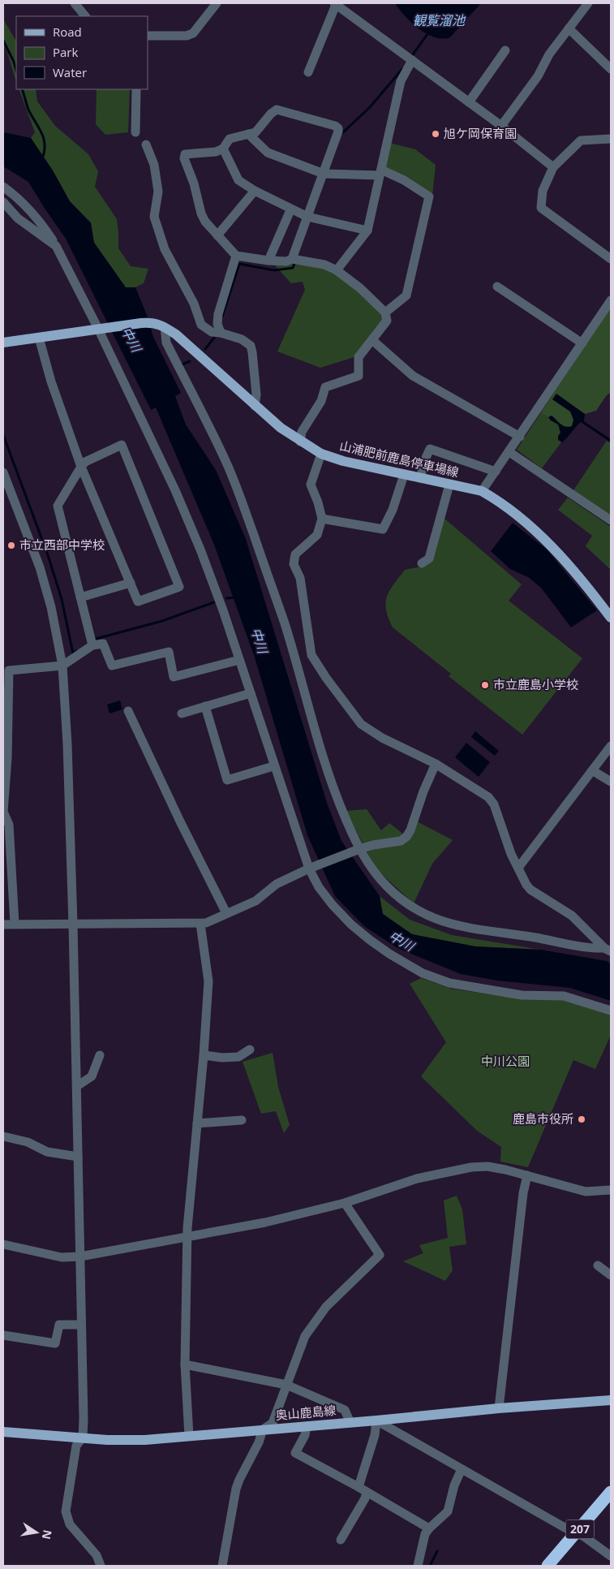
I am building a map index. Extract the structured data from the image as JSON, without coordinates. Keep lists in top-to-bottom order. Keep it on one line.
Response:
{"streets":{"highway":["207"],"main road":["山浦肥前鹿島停車場線","奥山鹿島線"]},"water":["観覧溜池","中川"],"parks":["中川公園"],"places":["旭ケ岡保育園","市立西部中学校","市立鹿島小学校","鹿島市役所"],"legend":["Road","Park","Water"],"north":"right"}
